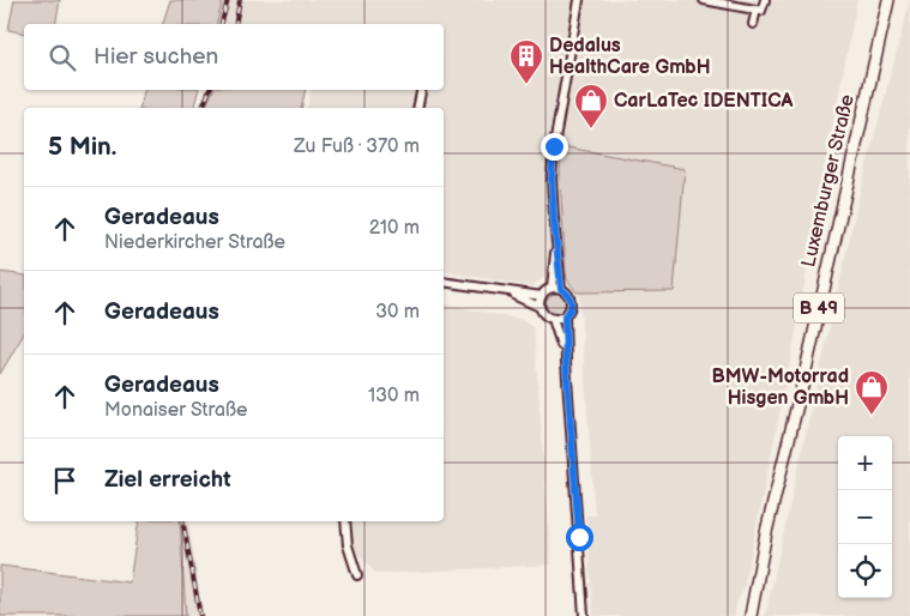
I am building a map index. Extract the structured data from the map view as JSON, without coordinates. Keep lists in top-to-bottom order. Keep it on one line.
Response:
{"streets":{"main road":["Luxemburger Straße","B 49"]},"places":{"building":["Dedalus HealthCare GmbH"],"shop":["CarLaTec IDENTICA","BMW-Motorrad Hisgen GmbH"]},"page":{"search":"Hier suchen","heading":["5 Min.","Zu Fuß · 370 m"],"list":[["Geradeaus","Niederkircher Straße","210 m"],["Geradeaus","30 m"],["Geradeaus","Monaiser Straße","130 m"],"Ziel erreicht"],"map_buttons":["+","−"]}}
